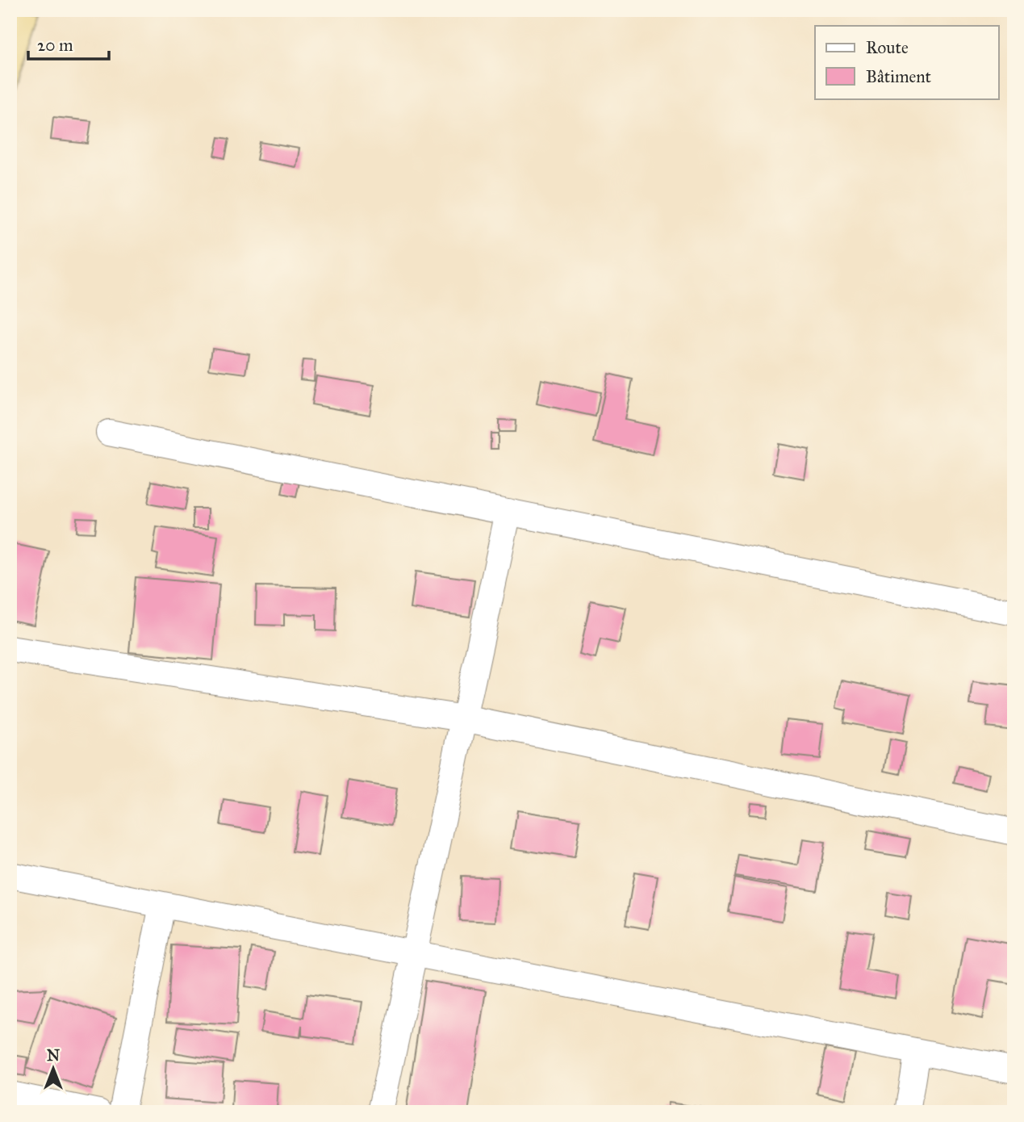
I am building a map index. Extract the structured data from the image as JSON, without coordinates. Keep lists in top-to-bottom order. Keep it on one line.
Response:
{"legend":["Route","Bâtiment"],"scale_bar":"20 m","north":"top"}
